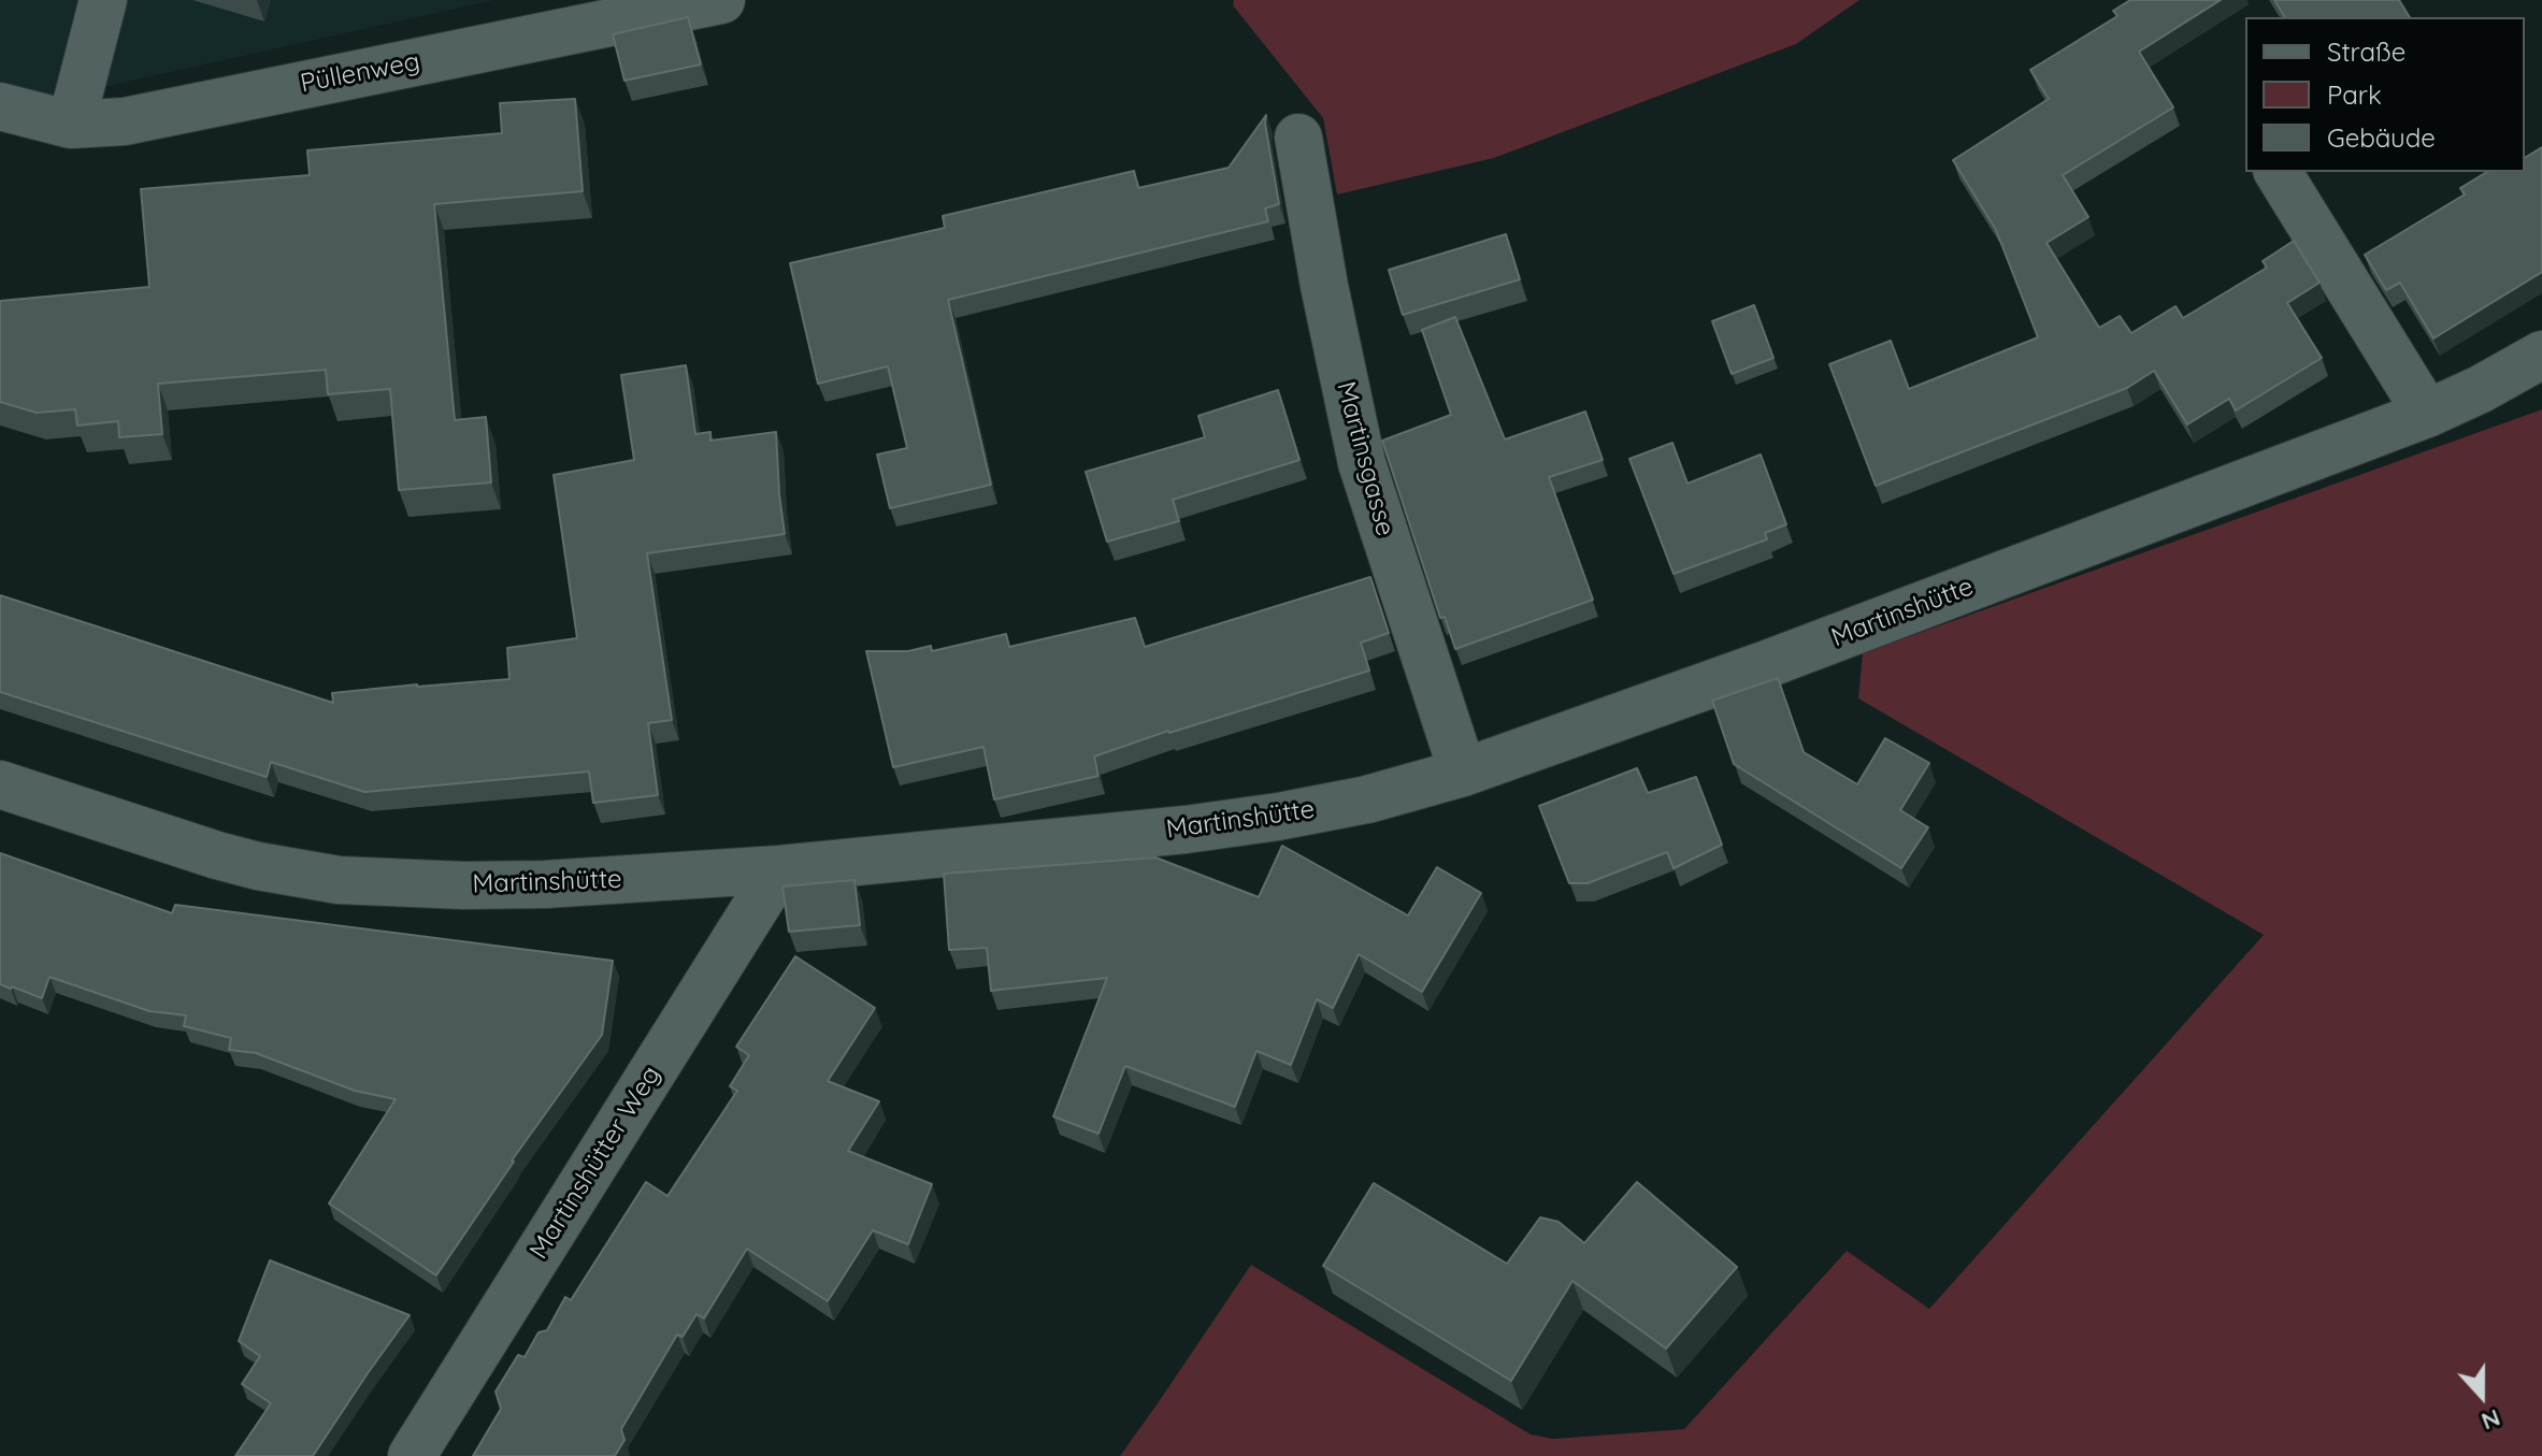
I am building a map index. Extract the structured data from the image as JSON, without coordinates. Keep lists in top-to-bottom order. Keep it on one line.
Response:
{"streets":{"street":["Püllenweg","Martinsgasse","Martinshütte","Martinshütter Weg"]},"crossings":[["Martinsgasse","Martinshütte"],["Martinshütte","Martinshütter Weg"]],"legend":["Straße","Park","Gebäude"],"north":"bottom"}
